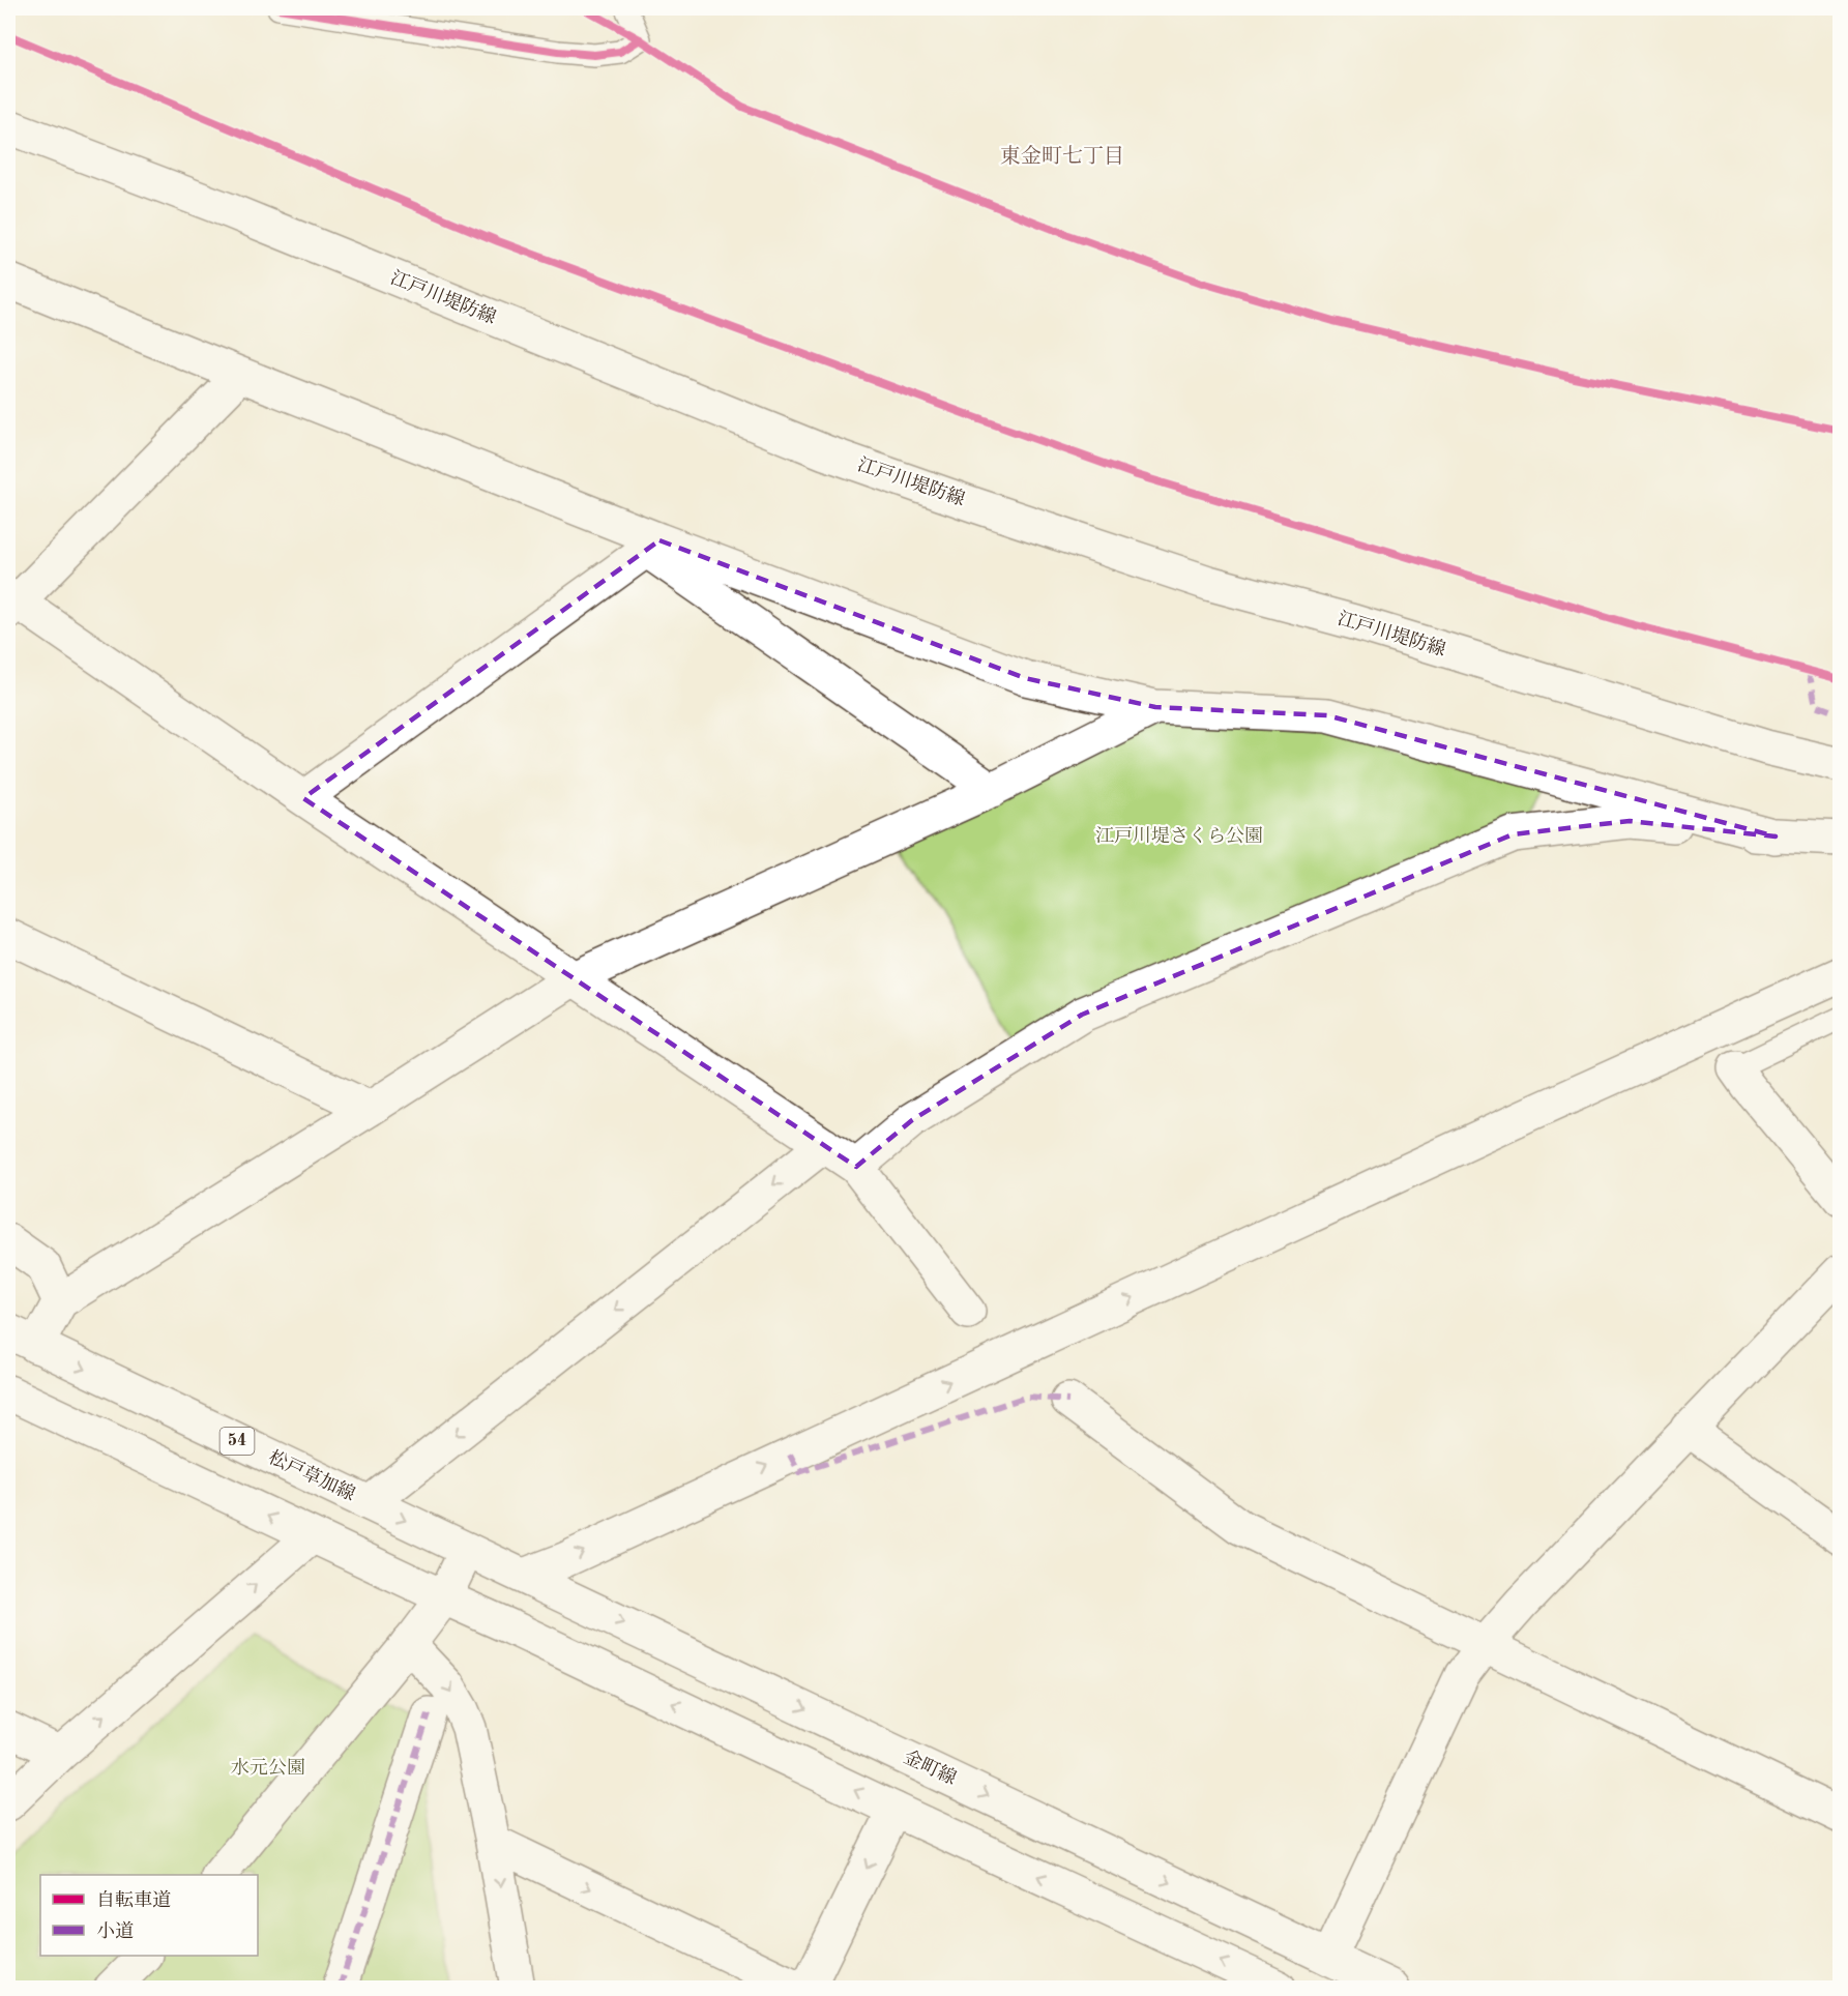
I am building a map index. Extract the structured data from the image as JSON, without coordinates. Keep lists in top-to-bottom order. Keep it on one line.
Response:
{"streets":{"street":["江戸川堤防線","54","松戸草加線","金町線"]},"crossings":[["松戸草加線","金町線"]],"districts":["東金町七丁目"],"parks":["江戸川堤さくら公園","水元公園"],"legend":["自転車道","小道"]}
